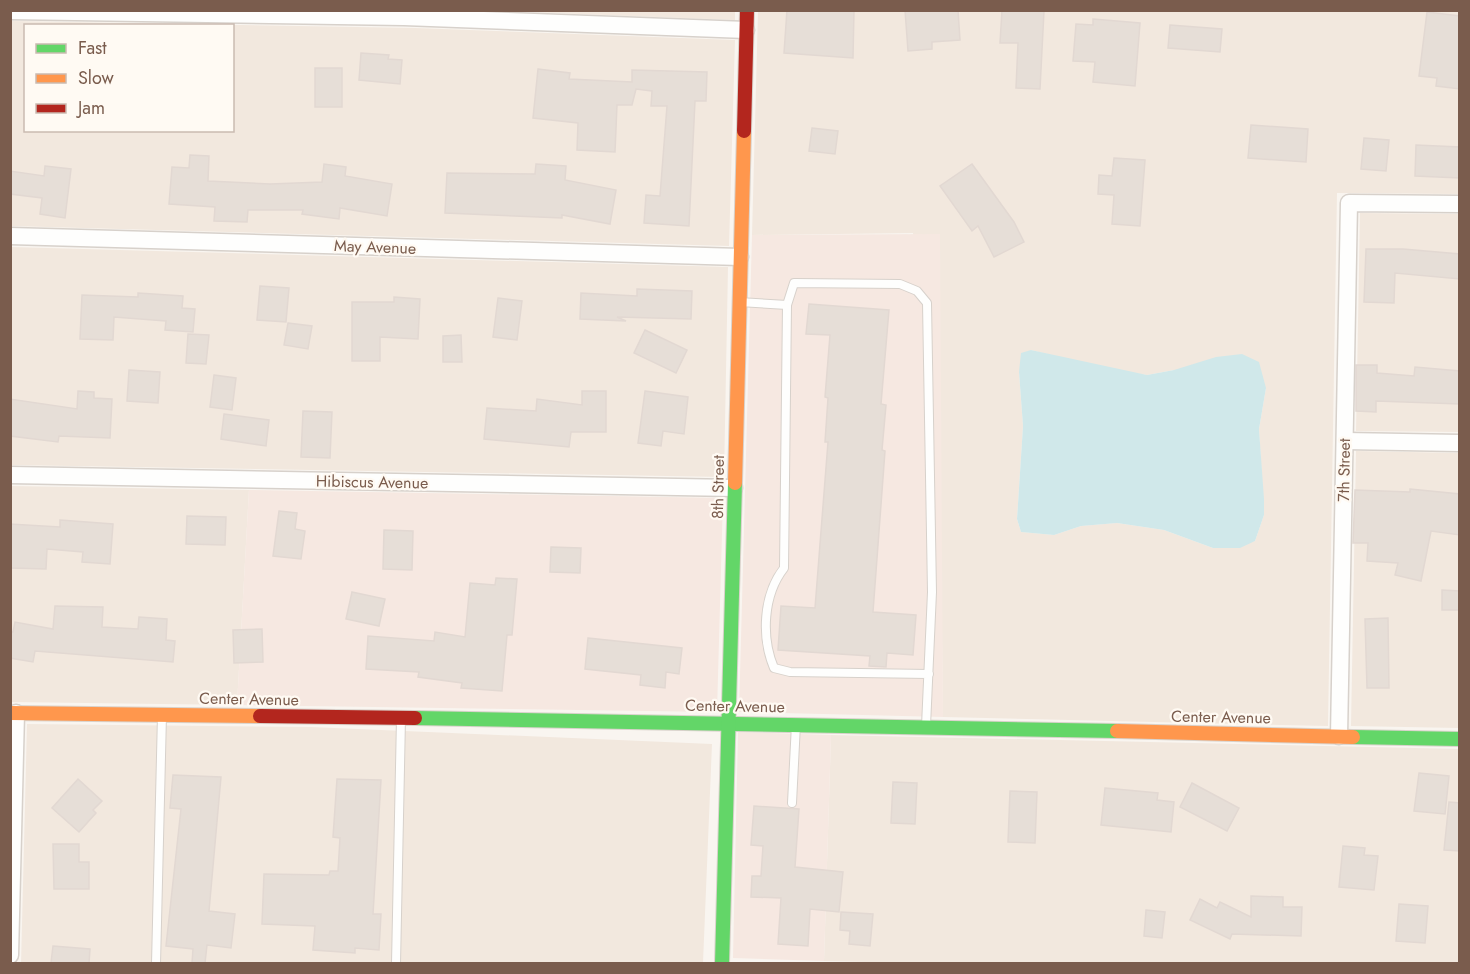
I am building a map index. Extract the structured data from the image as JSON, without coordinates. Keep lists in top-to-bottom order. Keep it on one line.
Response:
{"streets":{"street":["May Avenue","7th Street","Hibiscus Avenue","8th Street","Center Avenue"]},"crossings":[["May Avenue","8th Street"],["7th Street","Center Avenue"],["Hibiscus Avenue","8th Street"],["8th Street","Center Avenue"]],"legend":["Fast","Slow","Jam"]}
